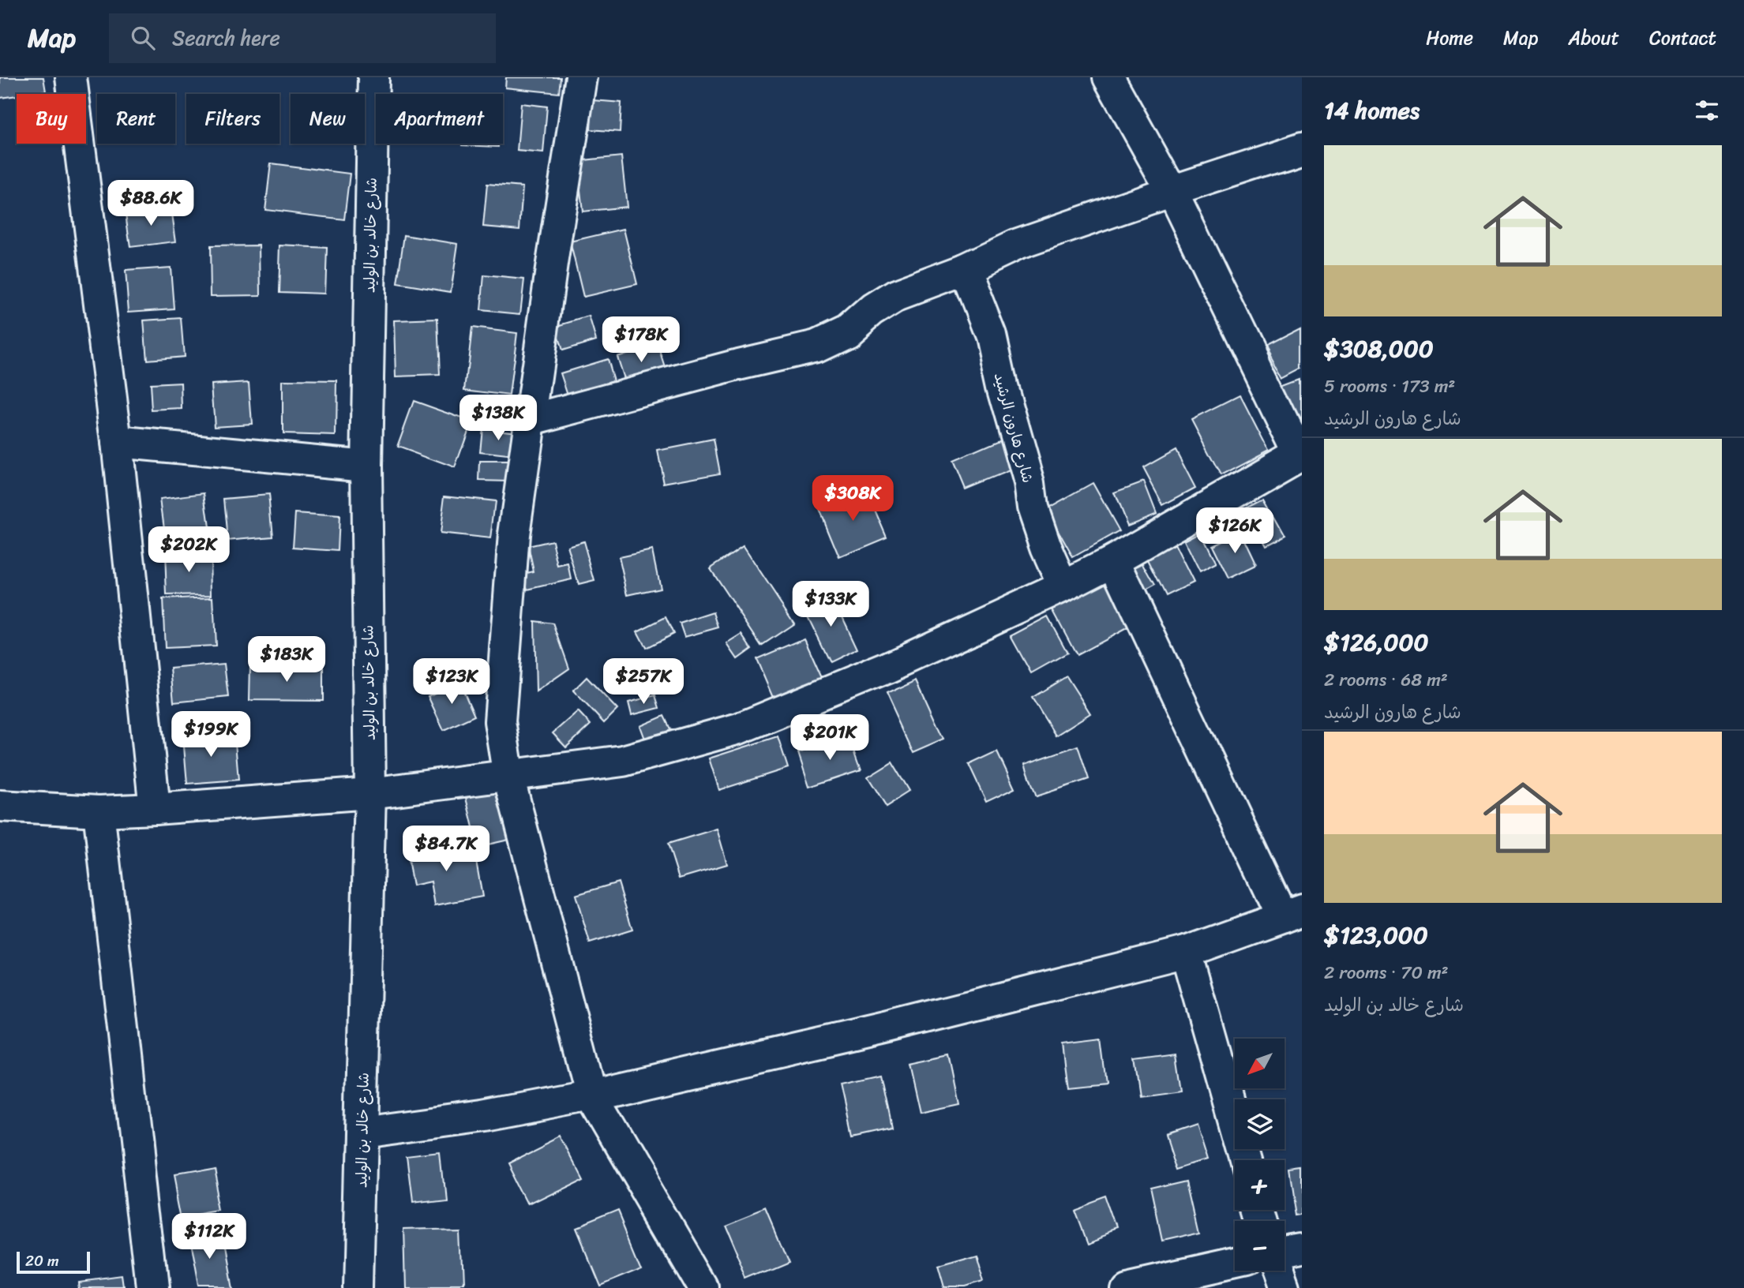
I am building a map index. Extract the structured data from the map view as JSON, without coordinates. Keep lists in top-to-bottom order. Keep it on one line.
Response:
{"streets":{"street":["شارع خالد بن الوليد","شارع هارون الرشيد"]},"scale_bar":"20 m","north":"bottom left","page":{"header":"Map","search":"Search here","nav":["Home","Map","About","Contact"],"heading":"14 homes","chip":["Buy","Rent","Filters","New","Apartment"],"list":[{"name":"$308,000","note":"5 rooms · 173 m² · شارع هارون الرشيد"},{"name":"$126,000","note":"2 rooms · 68 m² · شارع هارون الرشيد"},{"name":"$123,000","note":"2 rooms · 70 m² · شارع خالد بن الوليد"}],"price":["$88.6K","$178K","$138K","$308K","$126K","$202K","$133K","$183K","$123K","$257K","$199K","$201K","$84.7K","$112K"],"map_buttons":["+","−"],"scale":"20 m"}}
